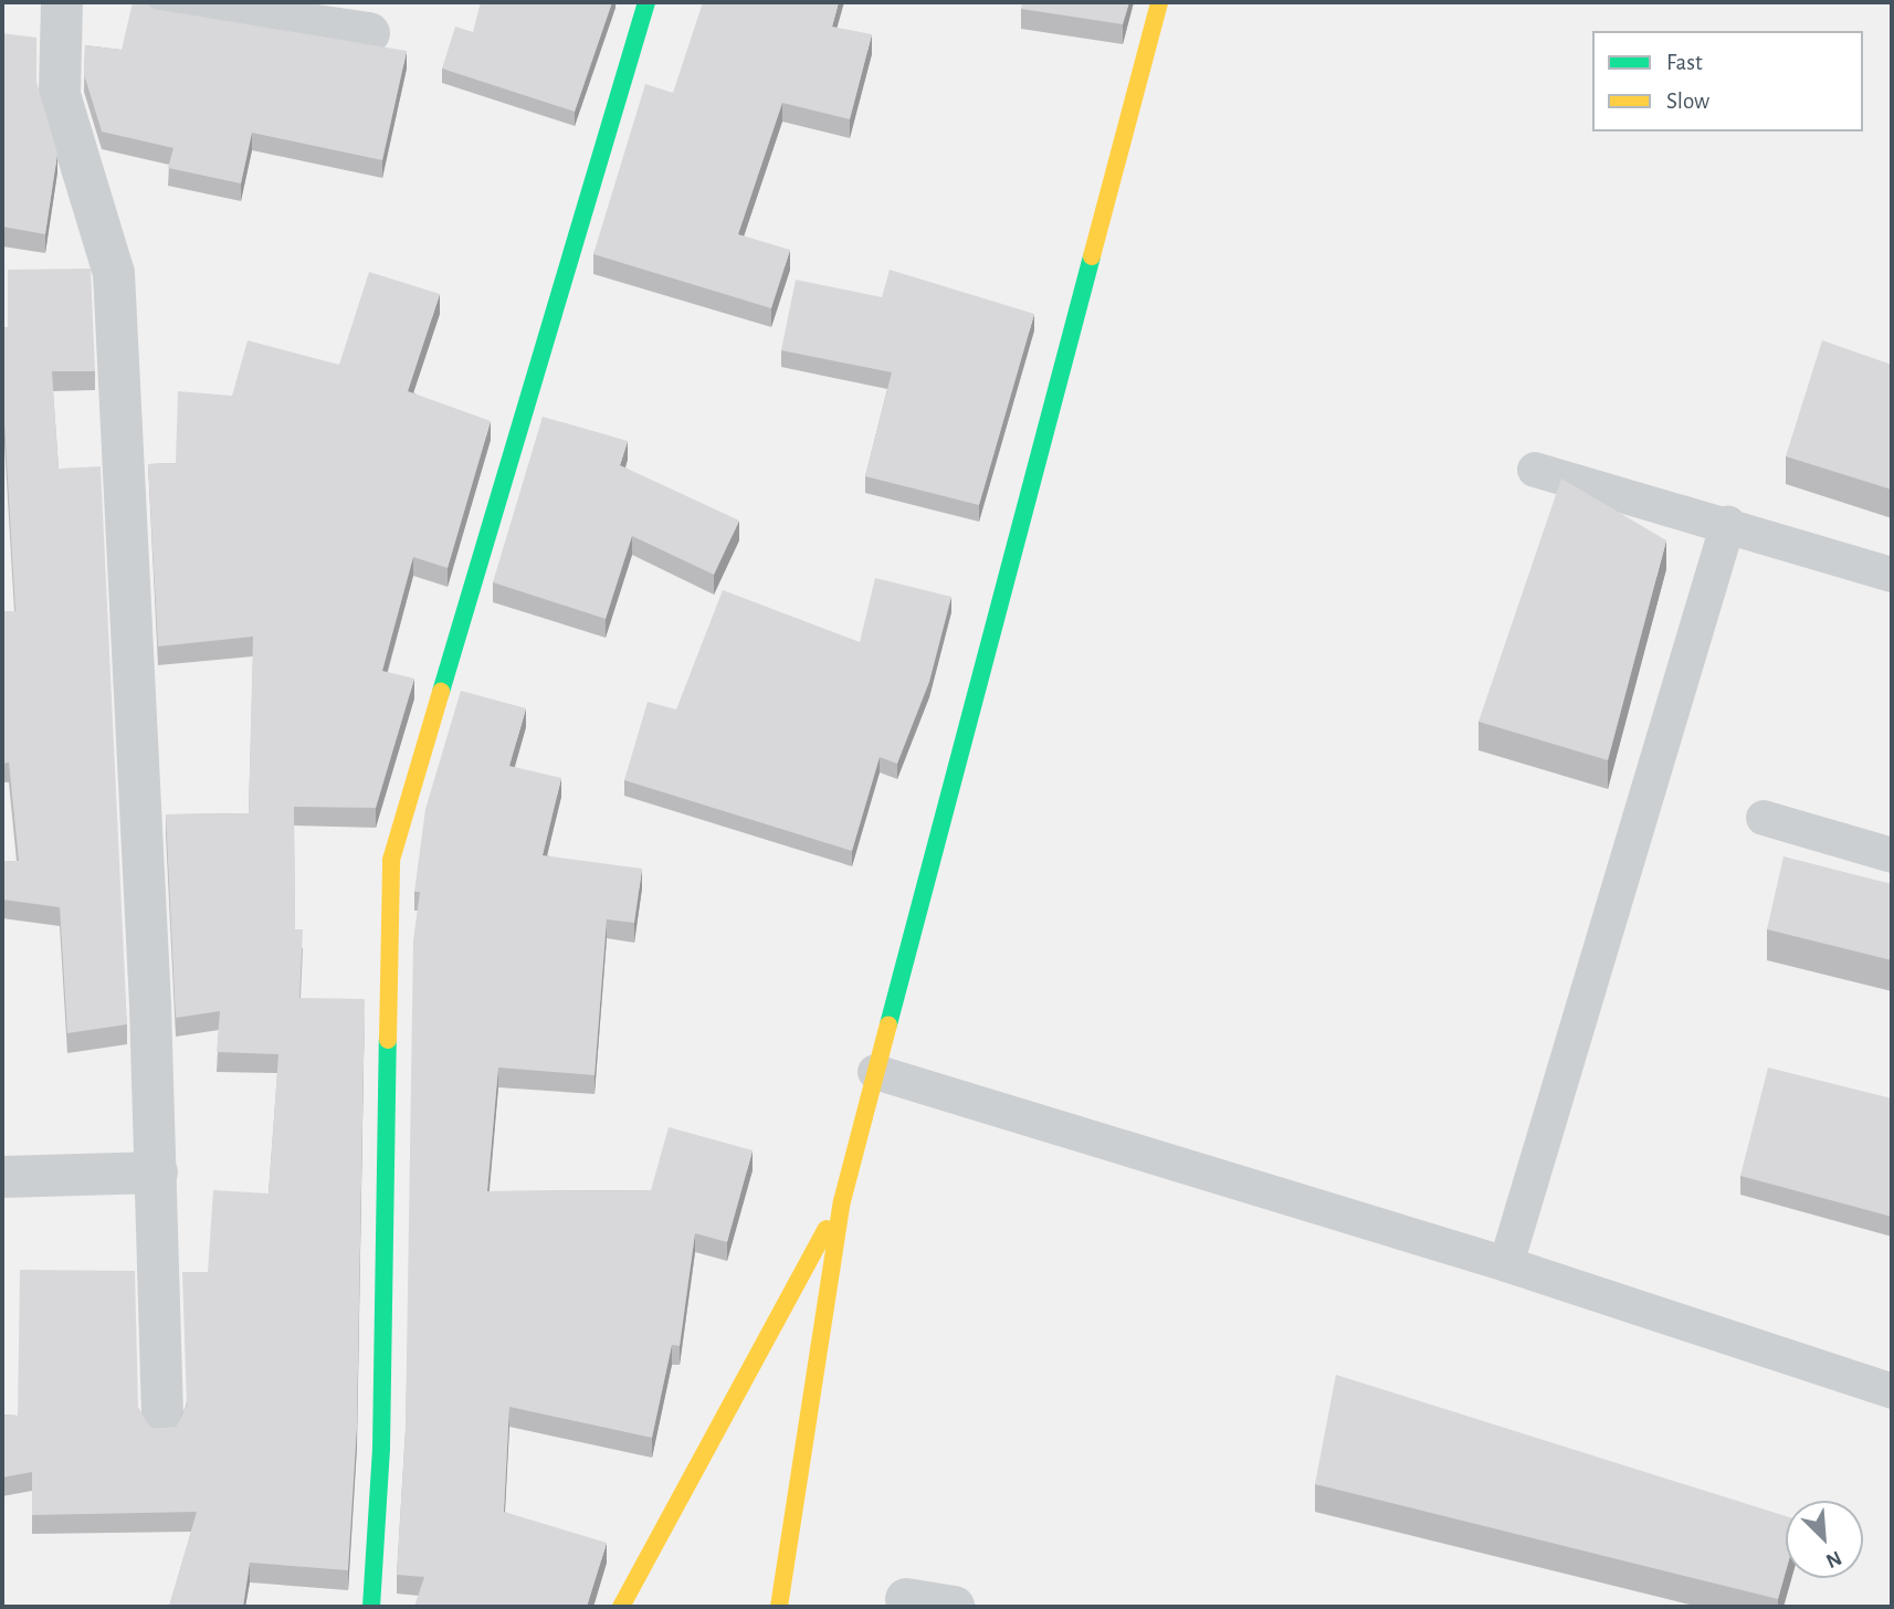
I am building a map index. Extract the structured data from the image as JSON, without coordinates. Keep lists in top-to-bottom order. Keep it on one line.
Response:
{"legend":["Fast","Slow"],"north":"bottom right"}
